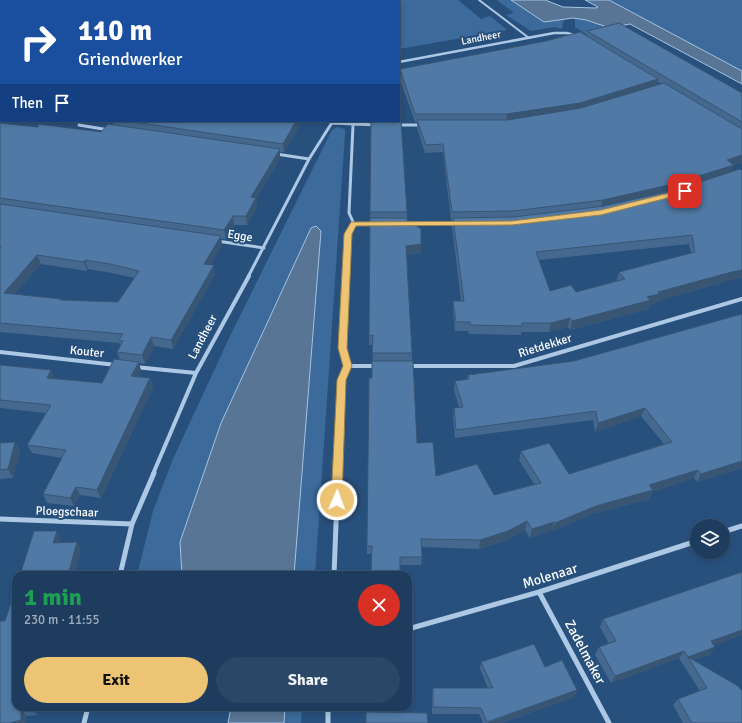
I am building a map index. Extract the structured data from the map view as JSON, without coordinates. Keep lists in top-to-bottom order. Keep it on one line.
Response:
{"streets":{"street":["Landheer","Egge","Rietdekker","Kouter","Ploegschaar","Molenaar","Zadelmaker"]},"crossings":[["Landheer","Egge"],["Landheer","Ploegschaar"],["Molenaar","Zadelmaker"]],"page":{"turn":["110 m","Griendwerker"],"then":"Then","heading":["1 min","230 m · 11:55"],"buttons":["Exit","Share"]}}
